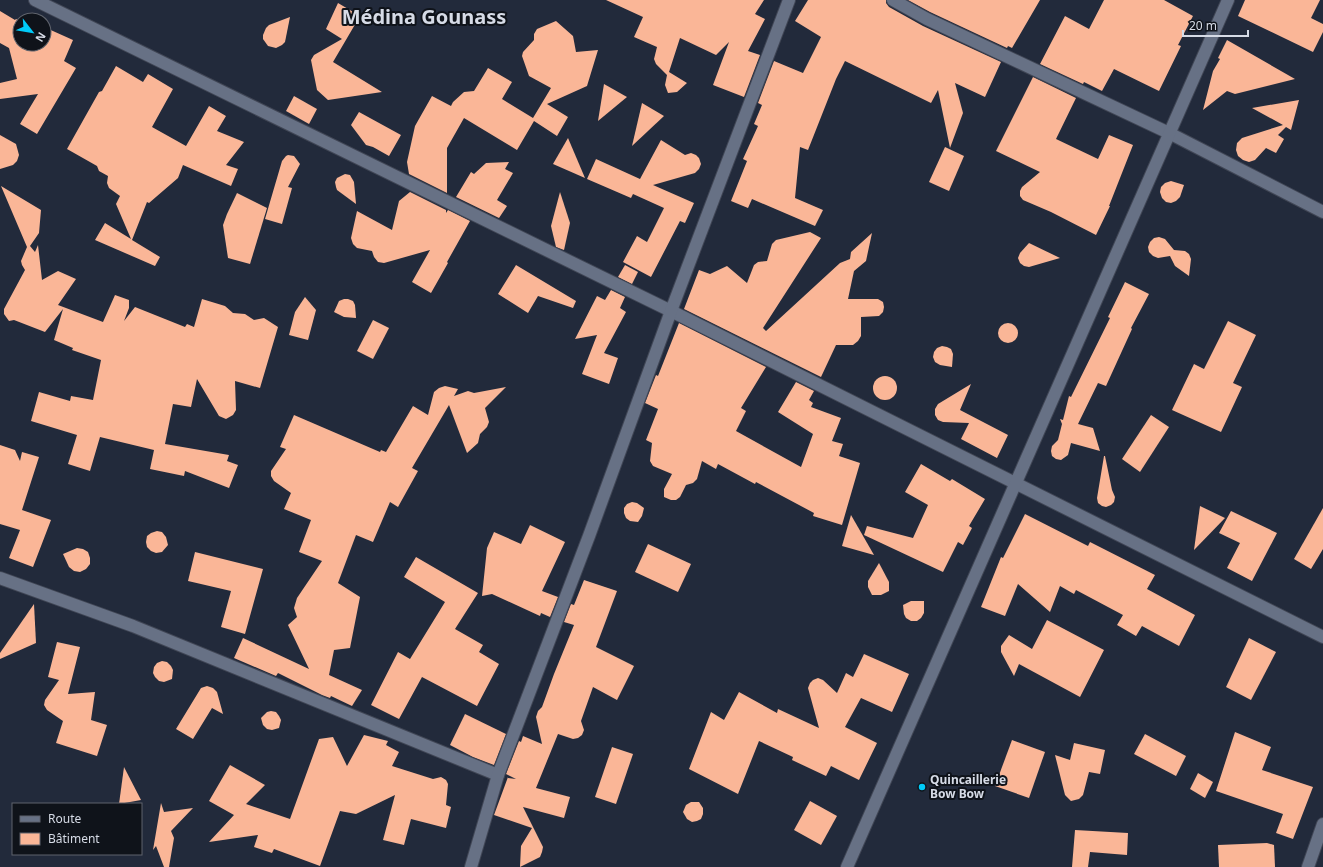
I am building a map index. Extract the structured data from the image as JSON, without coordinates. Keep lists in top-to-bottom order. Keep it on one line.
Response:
{"districts":["Médina Gounass"],"places":["Quincaillerie Bow Bow"],"legend":["Route","Bâtiment"],"scale_bar":"20 m","north":"bottom right"}
